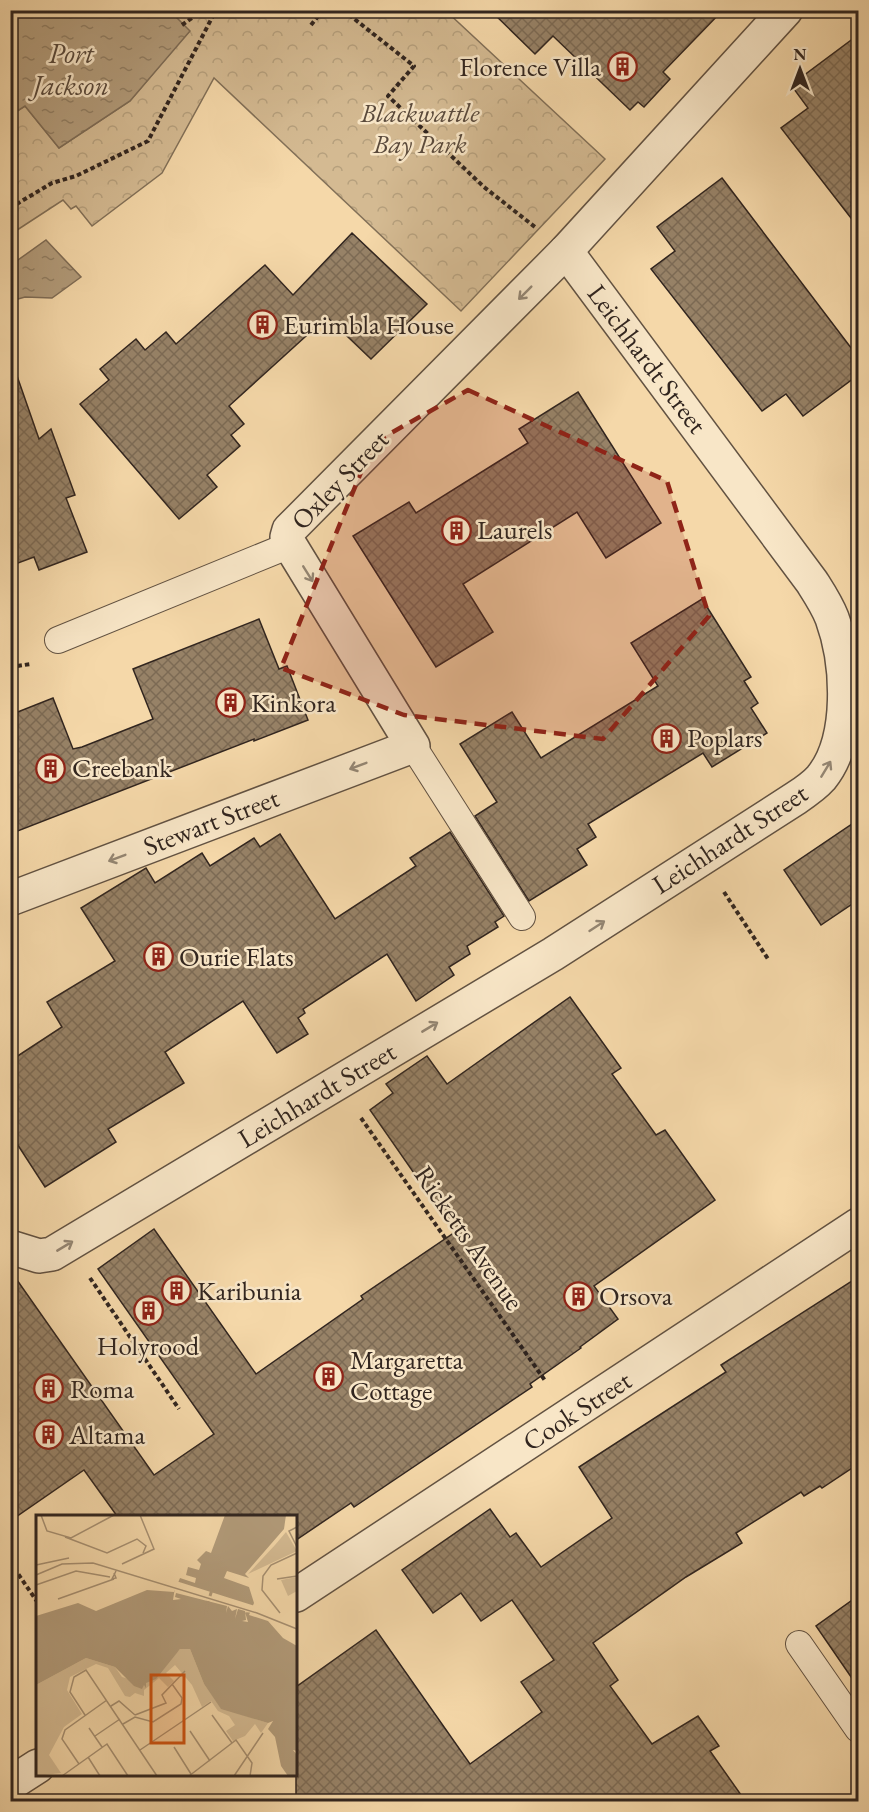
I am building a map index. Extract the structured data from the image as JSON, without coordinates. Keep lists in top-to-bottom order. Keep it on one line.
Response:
{"streets":{"street":["Leichhardt Street","Oxley Street","Stewart Street","Cook Street"],"path":["Ricketts Avenue"]},"crossings":[["Leichhardt Street","Oxley Street"],["Leichhardt Street","Ricketts Avenue"],["Oxley Street","Stewart Street"],["Ricketts Avenue","Cook Street"]],"one_way":["Oxley Street","Stewart Street"],"water":["Port Jackson"],"parks":["Blackwattle Bay Park"],"places":{"building":["Florence Villa","Eurimbla House","Laurels","Kinkora","Poplars","Creebank","Ourie Flats","Karibunia","Orsova","Holyrood","Margaretta Cottage","Roma","Altama"]},"north":"top"}
